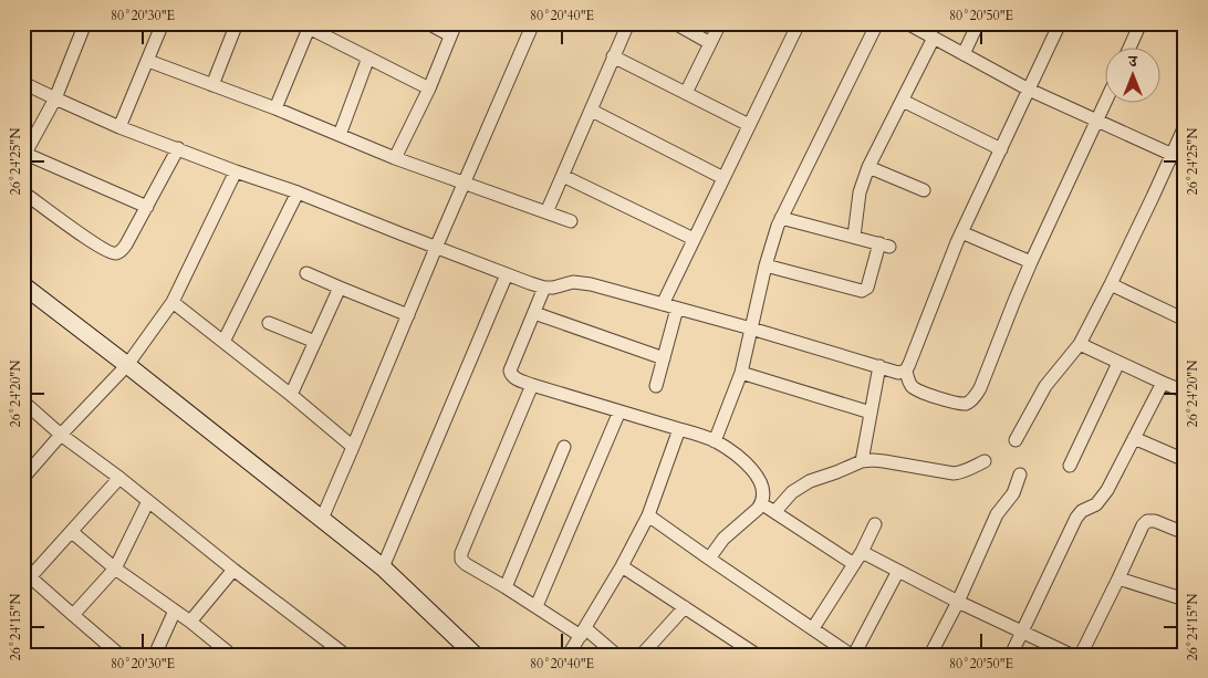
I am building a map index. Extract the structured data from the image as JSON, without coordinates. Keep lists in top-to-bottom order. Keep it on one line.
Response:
{"north":"top","coordinates":["80°20'30\"E","80°20'40\"E","80°20'50\"E","26°24'25\"N","26°24'20\"N","26°24'15\"N"]}
